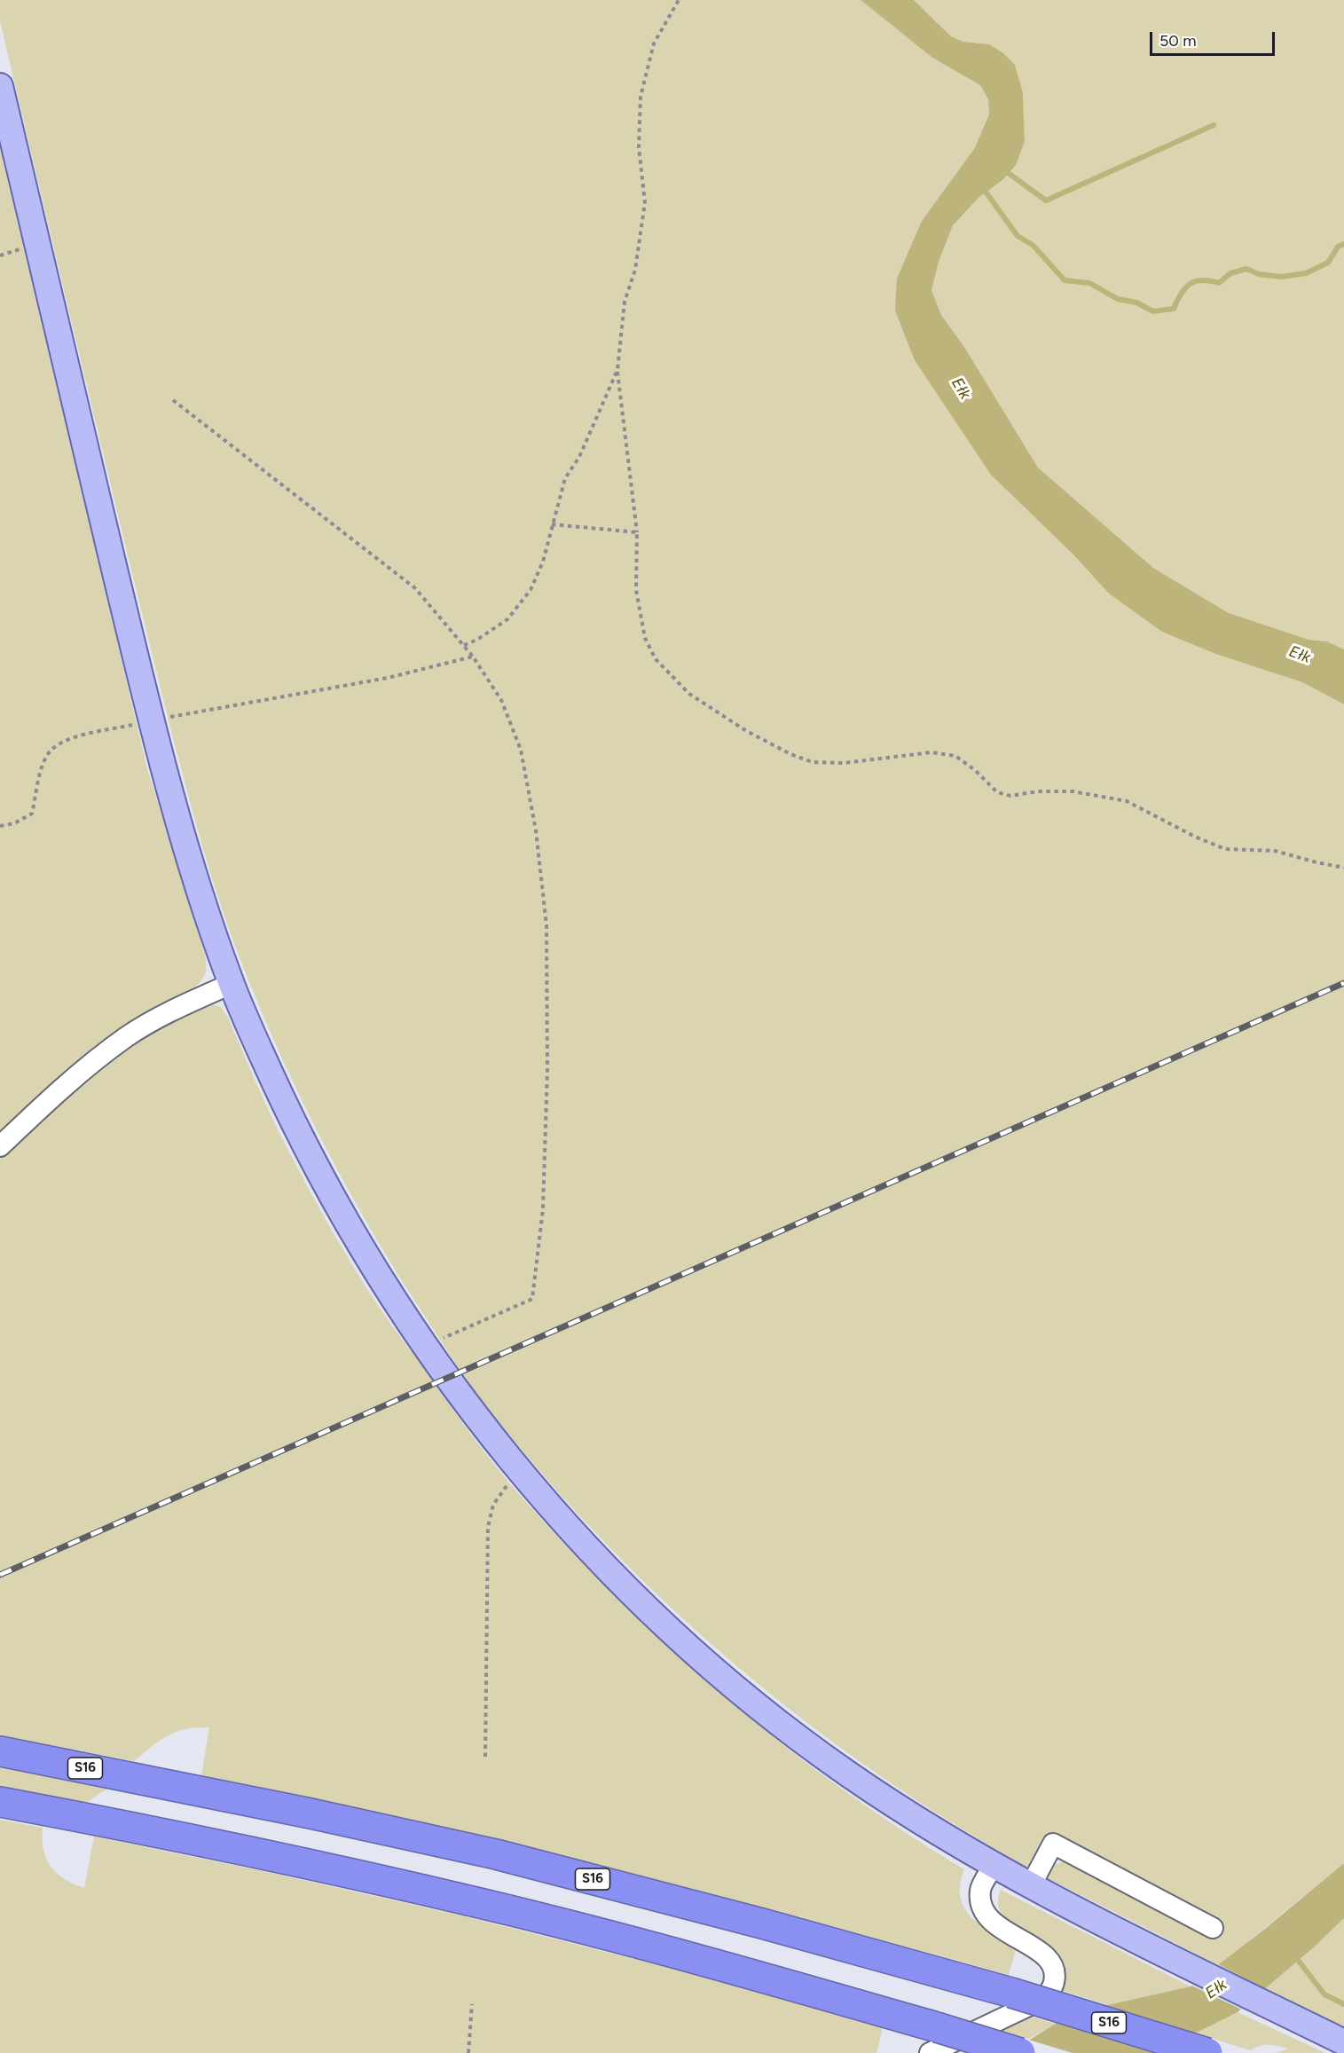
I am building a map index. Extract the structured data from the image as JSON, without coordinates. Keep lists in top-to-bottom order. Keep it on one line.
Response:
{"streets":{"highway":["S16"]},"water":["Ełk"],"scale_bar":"50 m"}
